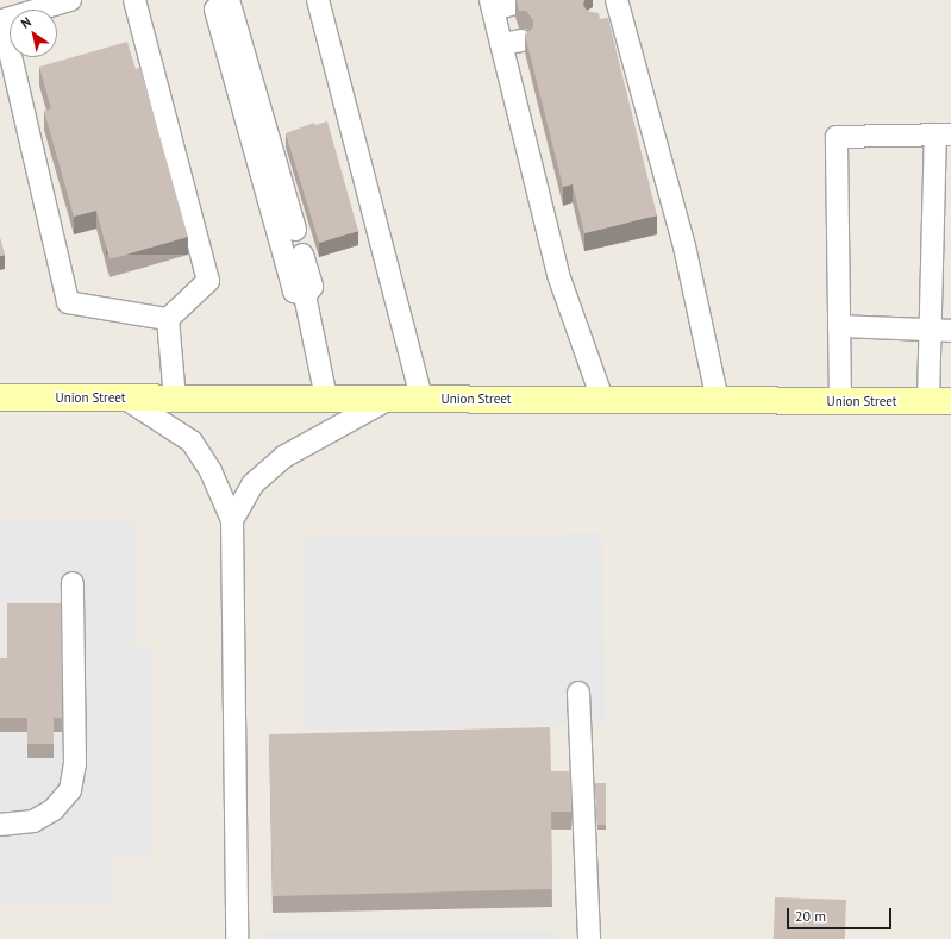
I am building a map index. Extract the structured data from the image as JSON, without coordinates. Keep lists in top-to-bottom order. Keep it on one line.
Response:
{"streets":{"main road":["Union Street"]},"scale_bar":"20 m","north":"top left"}
